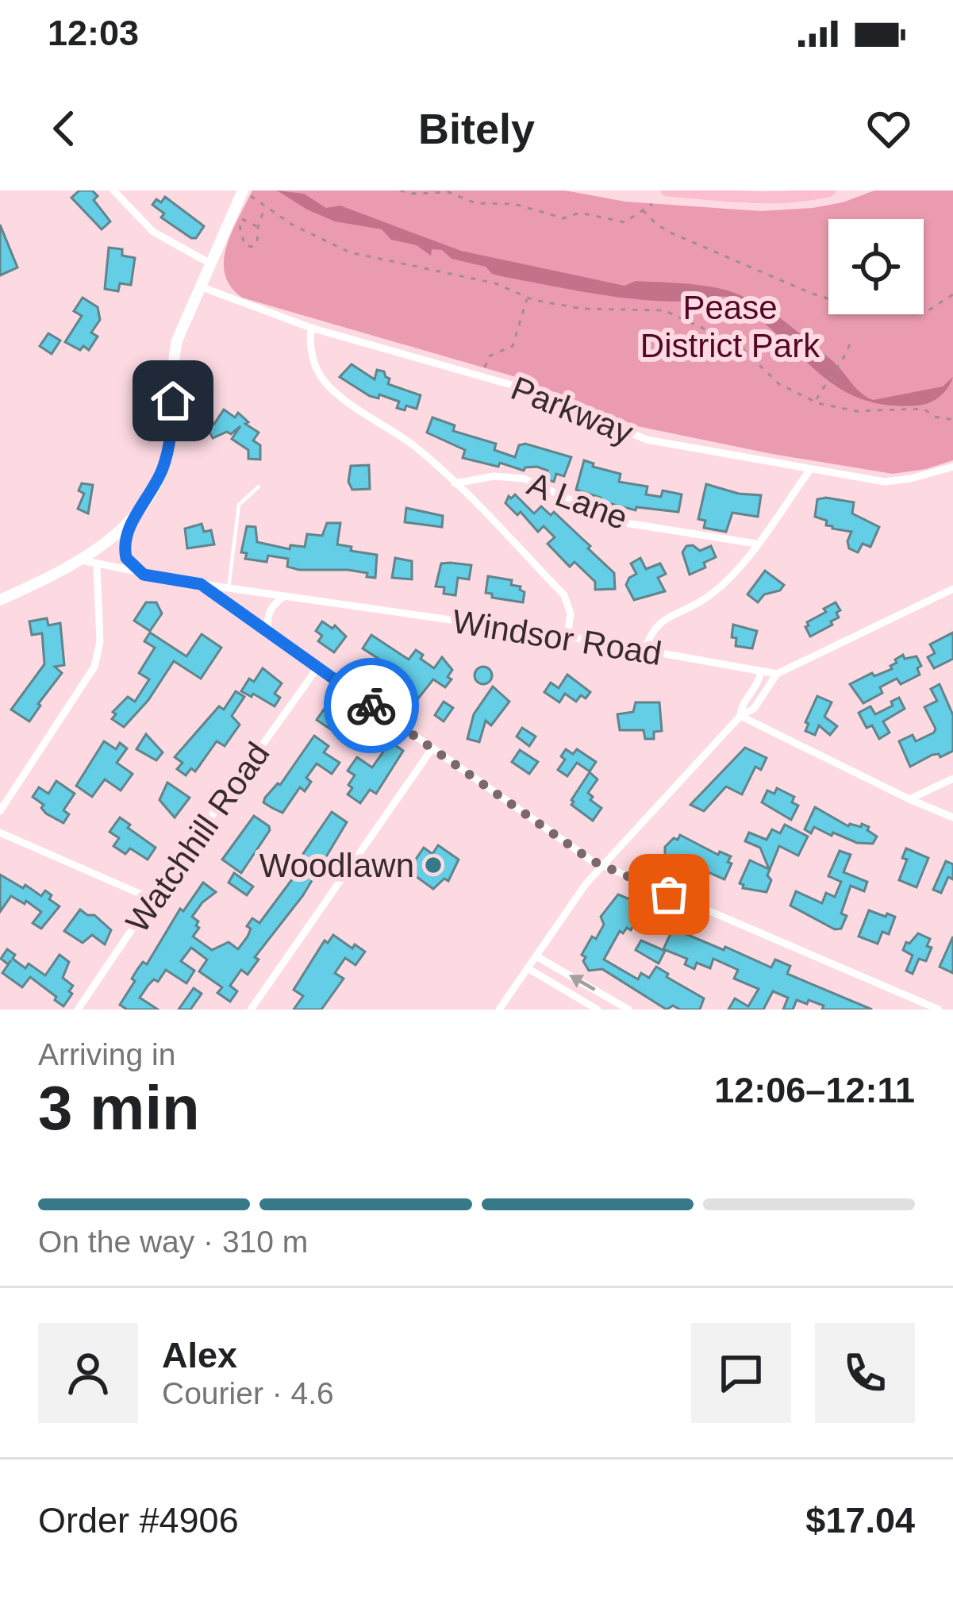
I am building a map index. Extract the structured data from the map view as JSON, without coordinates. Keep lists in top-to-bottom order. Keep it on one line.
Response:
{"streets":{"street":["Parkway","A Lane","Windsor Road","Watchhill Road"]},"parks":["Pease District Park"],"places":["Woodlawn"],"page":{"status":"12:03","header":"Bitely","heading":["3 min","Arriving in","12:06–12:11"],"panel":["Alex","Courier · 4.6","Order #4906","$17.04"],"bar":"On the way · 310 m"}}
